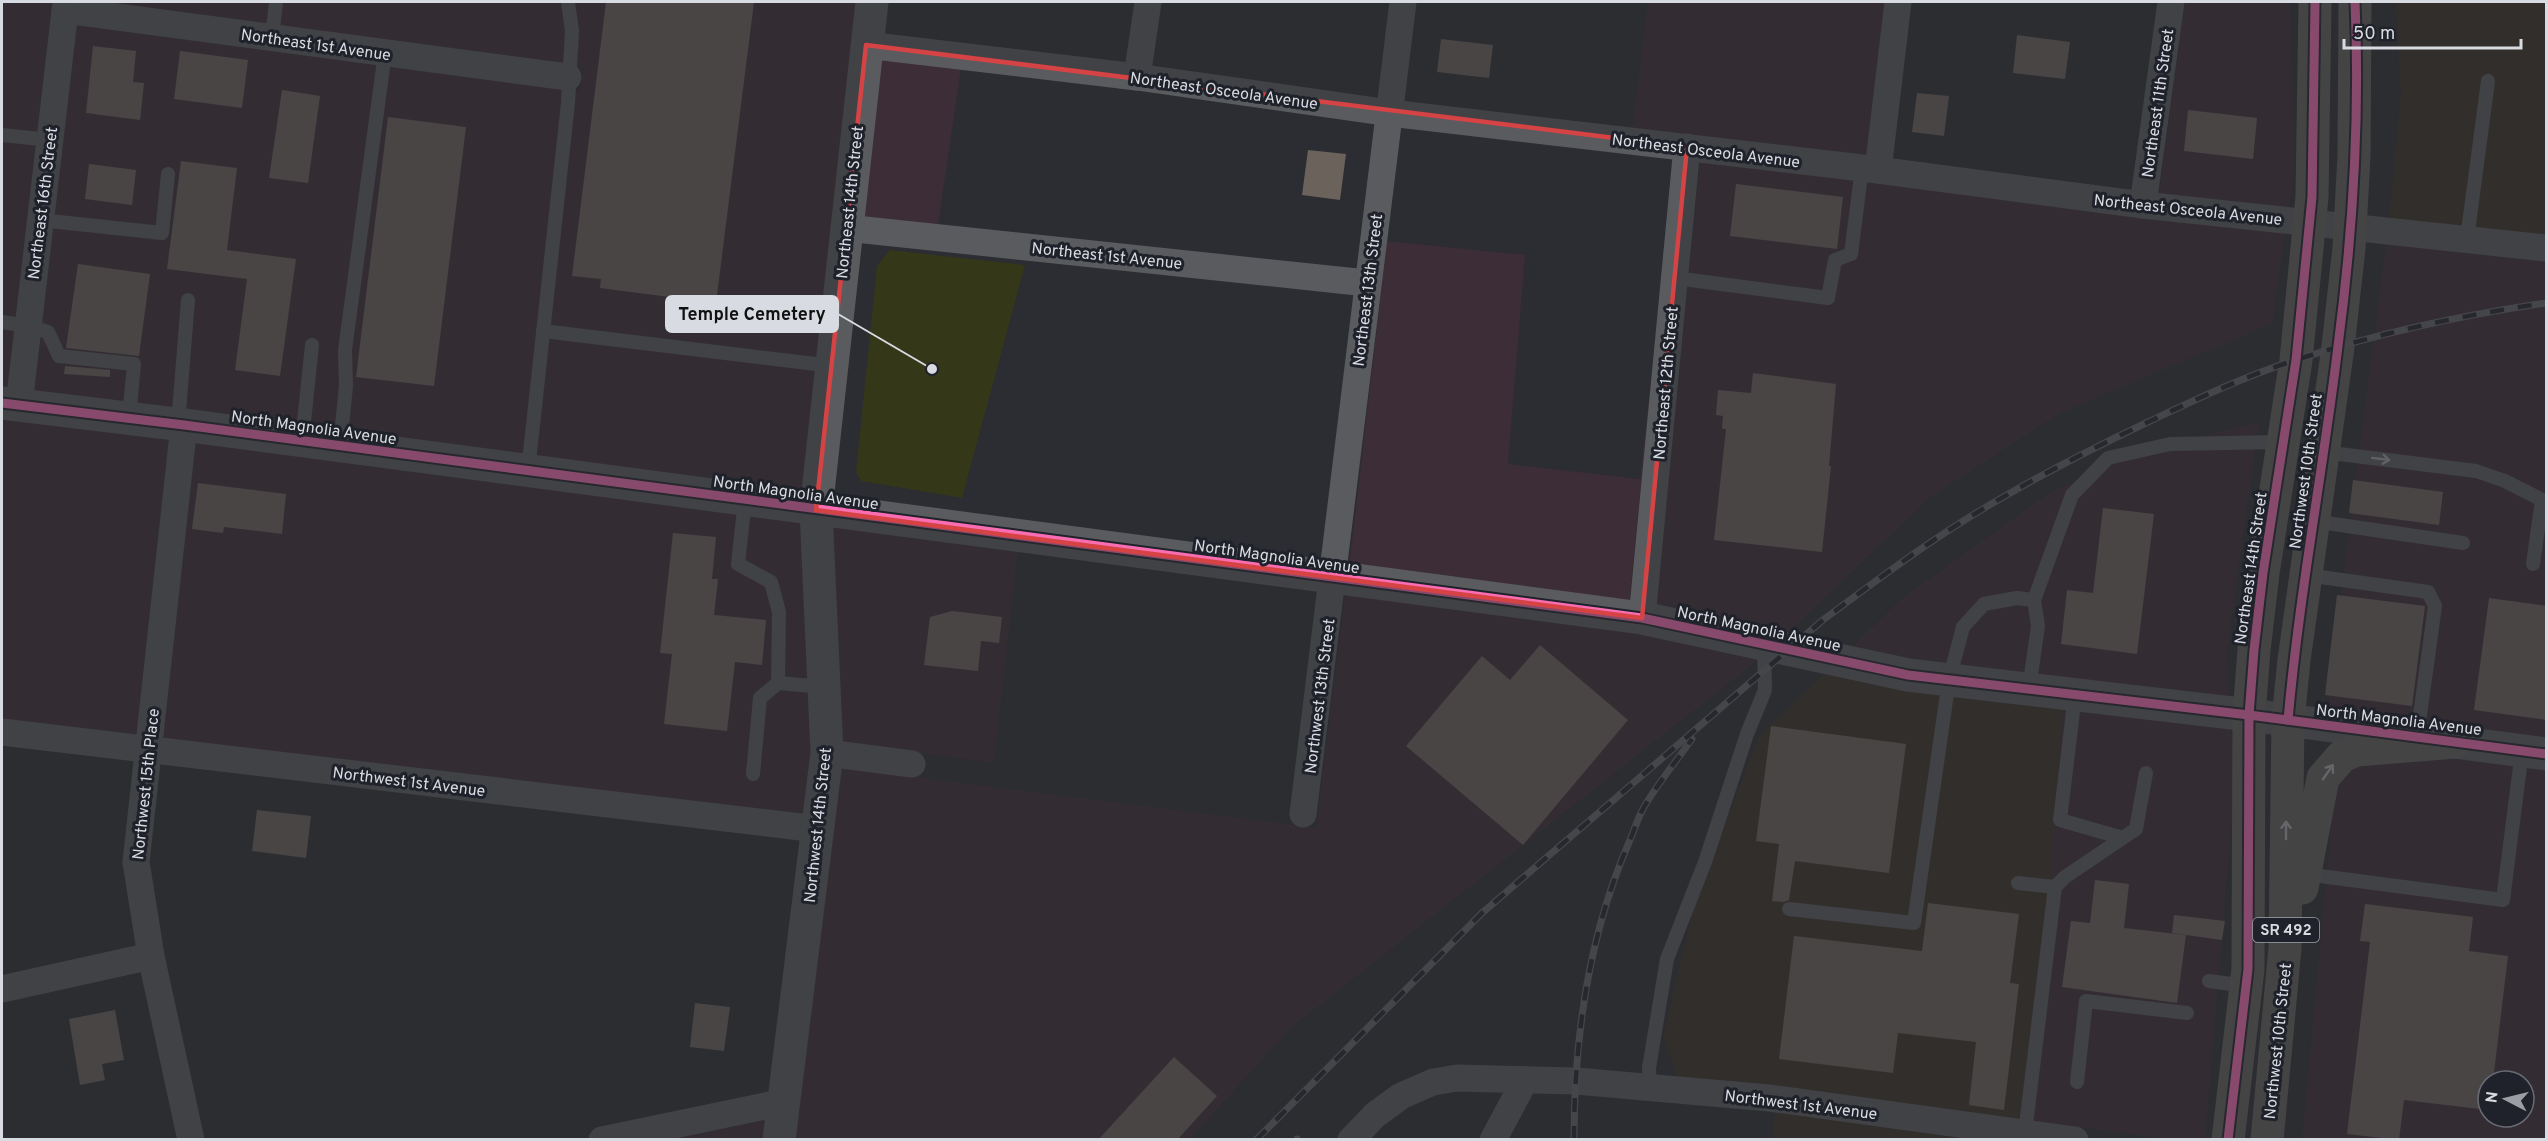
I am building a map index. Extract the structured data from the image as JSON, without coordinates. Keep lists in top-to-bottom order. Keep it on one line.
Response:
{"streets":{"main road":["Northeast 14th Street","North Magnolia Avenue","Northwest 10th Street","Northwest 14th Street","SR 492"],"street":["Northeast 1st Avenue","Northeast Osceola Avenue","Northeast 11th Street","Northeast 16th Street","Northeast 13th Street","Northeast 12th Street","Northwest 13th Street","Northwest 1st Avenue","Northwest 15th Place"]},"crossings":[["Northeast 1st Avenue","Northeast 14th Street"],["Northeast 1st Avenue","Northeast 16th Street"],["Northeast 1st Avenue","Northeast 13th Street"],["Northeast Osceola Avenue","Northeast 11th Street"],["Northeast Osceola Avenue","Northeast 14th Street"],["Northeast Osceola Avenue","Northeast 13th Street"],["Northeast Osceola Avenue","Northeast 12th Street"],["Northeast Osceola Avenue","Northwest 10th Street"],["Northeast Osceola Avenue","SR 492"],["Northeast 14th Street","North Magnolia Avenue"],["Northeast 14th Street","Northwest 14th Street"],["Northeast 16th Street","North Magnolia Avenue"],["Northeast 13th Street","North Magnolia Avenue"],["Northeast 13th Street","Northwest 13th Street"],["Northeast 12th Street","North Magnolia Avenue"],["North Magnolia Avenue","Northwest 10th Street"],["North Magnolia Avenue","Northwest 13th Street"],["North Magnolia Avenue","Northwest 15th Place"],["North Magnolia Avenue","Northwest 14th Street"],["Northwest 10th Street","SR 492"],["Northwest 1st Avenue","Northwest 15th Place"],["Northwest 1st Avenue","Northwest 14th Street"]],"places":["Temple Cemetery"],"scale_bar":"50 m","north":"left"}
